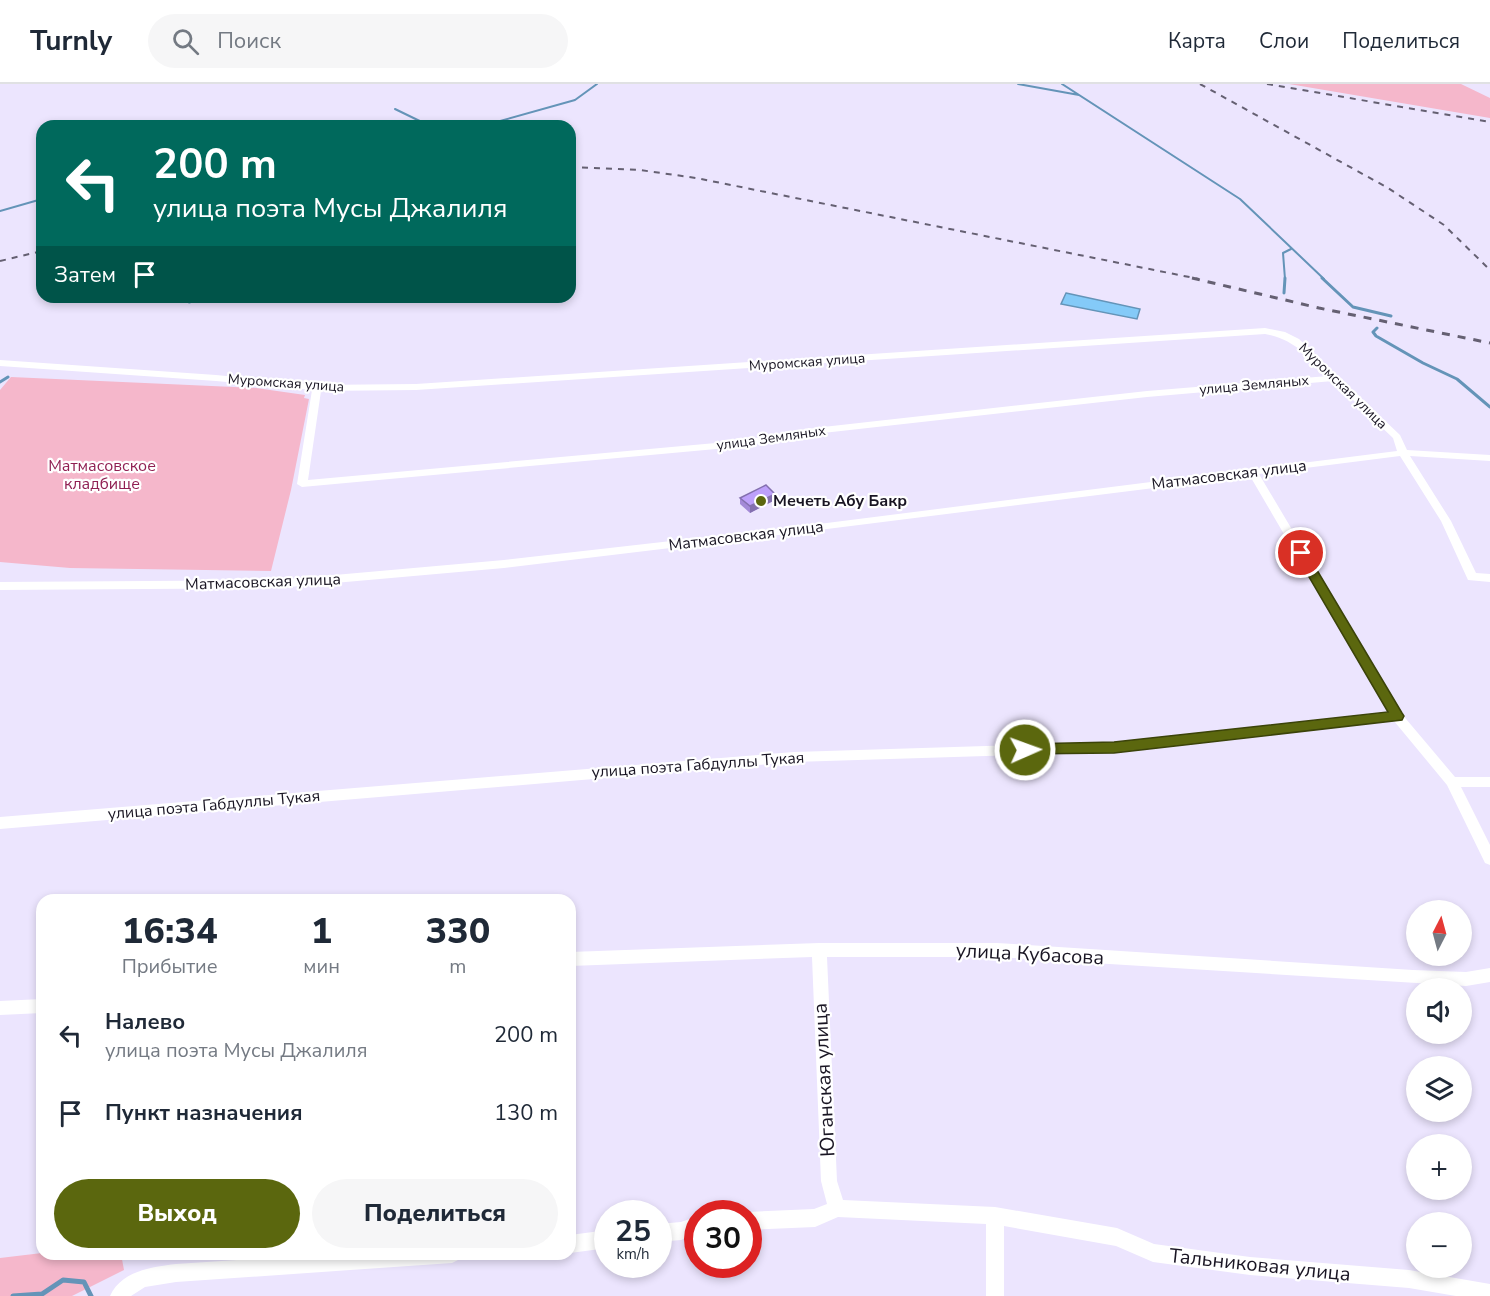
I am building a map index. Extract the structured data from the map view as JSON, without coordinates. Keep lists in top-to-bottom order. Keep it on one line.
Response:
{"streets":{"street":["Муромская улица","улица Земляных","Матмасовская улица","улица поэта Габдуллы Тукая","улица Кубасова","Юганская улица","Тальниковая улица"]},"crossings":[["Муромская улица","улица Земляных"],["Муромская улица","Матмасовская улица"],["улица Кубасова","Юганская улица"],["Юганская улица","Тальниковая улица"]],"parks":["Матмасовское кладбище"],"places":["Мечеть Абу Бакр"],"north":"top","page":{"header":"Turnly","search":"Поиск","nav":["Карта","Слои","Поделиться"],"turn":["200 m","улица поэта Мусы Джалиля"],"then":"Затем","eta":["16:34","Прибытие","1","мин","330","m"],"map_buttons":["+","−"],"list":[{"name":"Налево","note":"улица поэта Мусы Джалиля","value":"200 m"},{"name":"Пункт назначения","value":"130 m"}],"buttons":["Выход","Поделиться"],"speed":"25 km/h","limit":"30"}}
